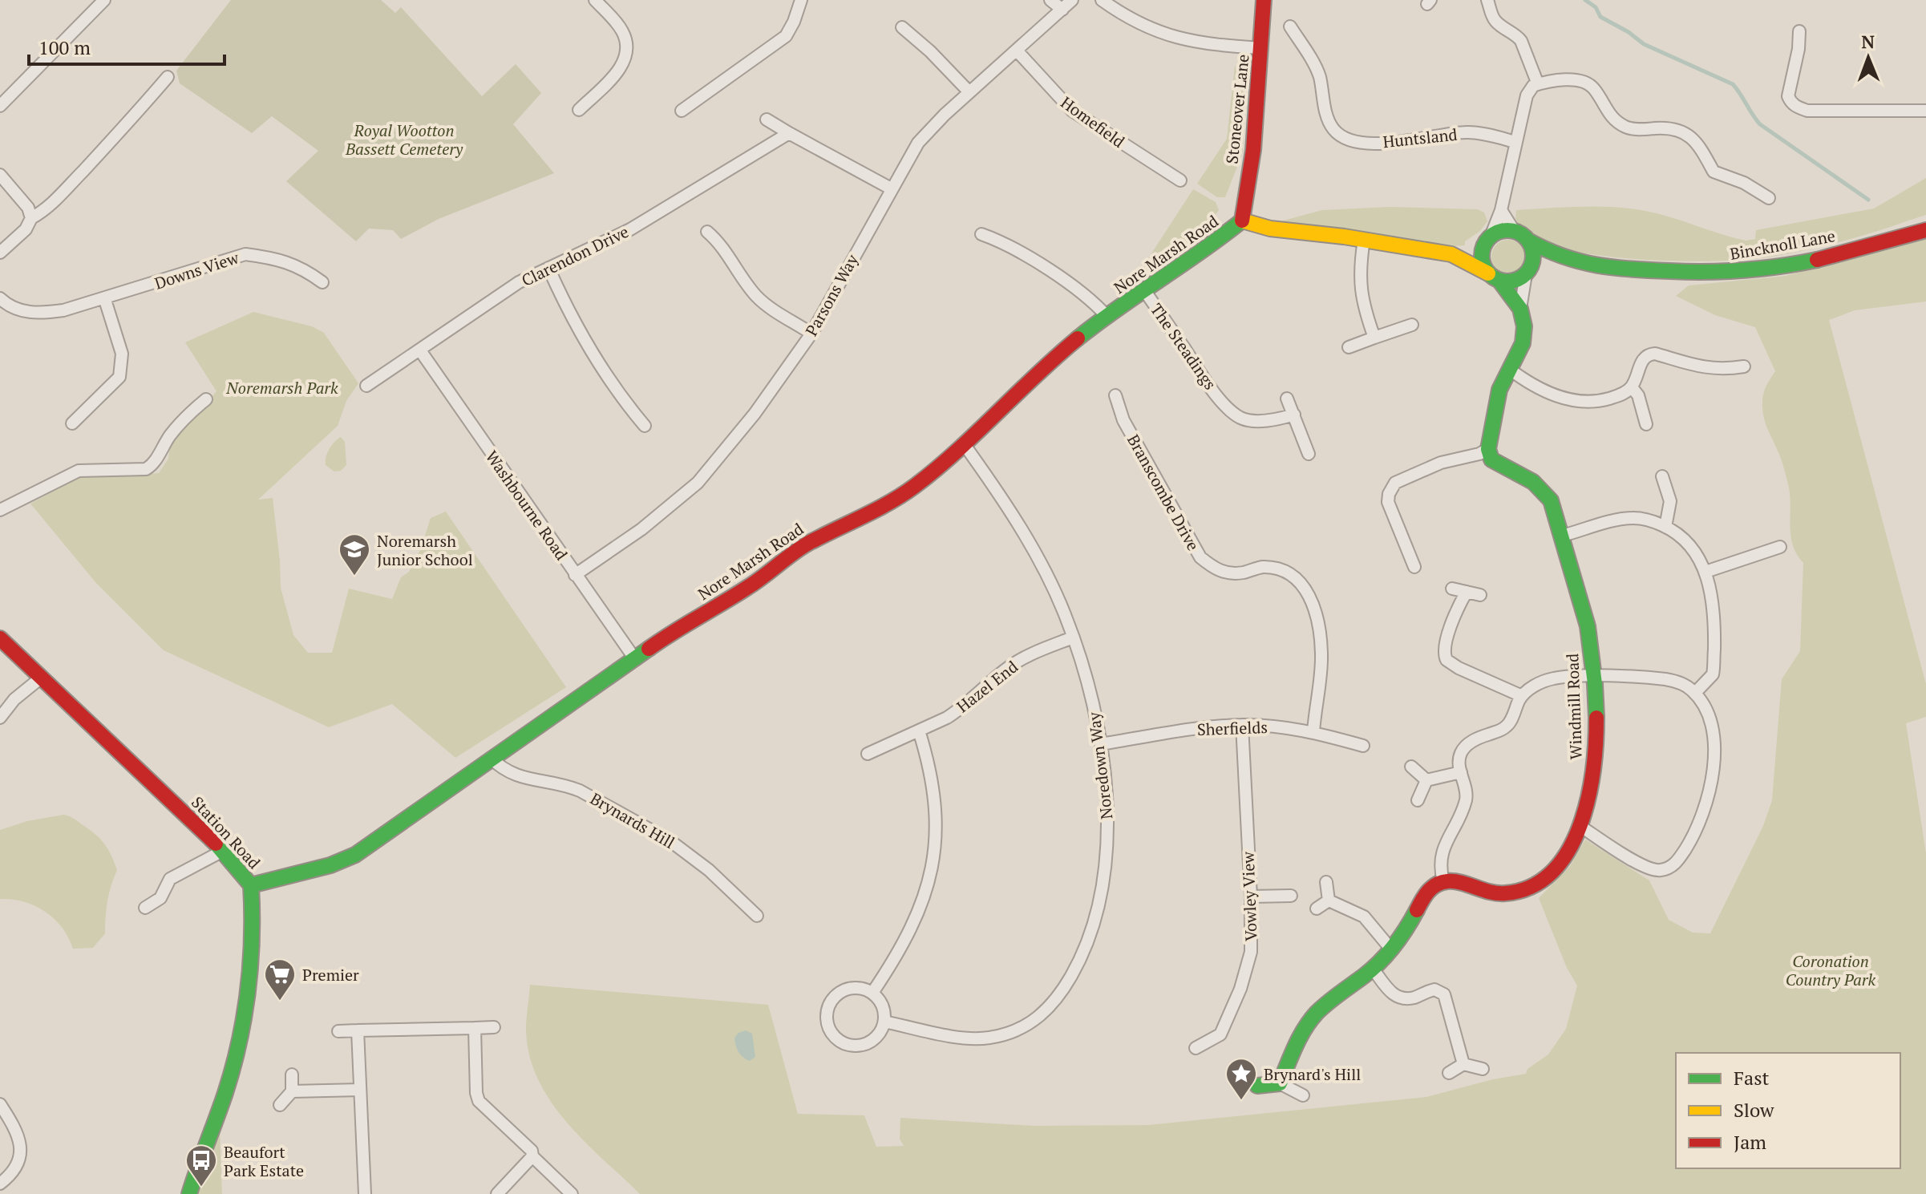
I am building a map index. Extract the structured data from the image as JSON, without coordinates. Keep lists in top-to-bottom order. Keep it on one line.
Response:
{"streets":{"street":["Stoneover Lane","Homefield","Huntsland","Bincknoll Lane","Nore Marsh Road","Clarendon Drive","Downs View","Parsons Way","The Steadings","Branscombe Drive","Washbourne Road","Hazel End","Windmill Road","Sherfields","Noredown Way","Brynards Hill","Station Road","Vowley View"]},"crossings":[["Stoneover Lane","Nore Marsh Road"],["Homefield","Parsons Way"],["Nore Marsh Road","The Steadings"],["Nore Marsh Road","Washbourne Road"],["Nore Marsh Road","Noredown Way"],["Nore Marsh Road","Brynards Hill"],["Nore Marsh Road","Station Road"],["Clarendon Drive","Washbourne Road"],["Parsons Way","Washbourne Road"],["Branscombe Drive","Sherfields"],["Hazel End","Noredown Way"],["Sherfields","Noredown Way"],["Sherfields","Vowley View"]],"parks":["Royal Wootton Bassett Cemetery","Noremarsh Park","Coronation Country Park"],"places":{"school or university":["Noremarsh Junior School"],"supermarket":["Premier"],"place":["Brynard's Hill"],"bus stop":["Beaufort Park Estate"]},"legend":["Fast","Slow","Jam"],"scale_bar":"100 m","north":"top"}
